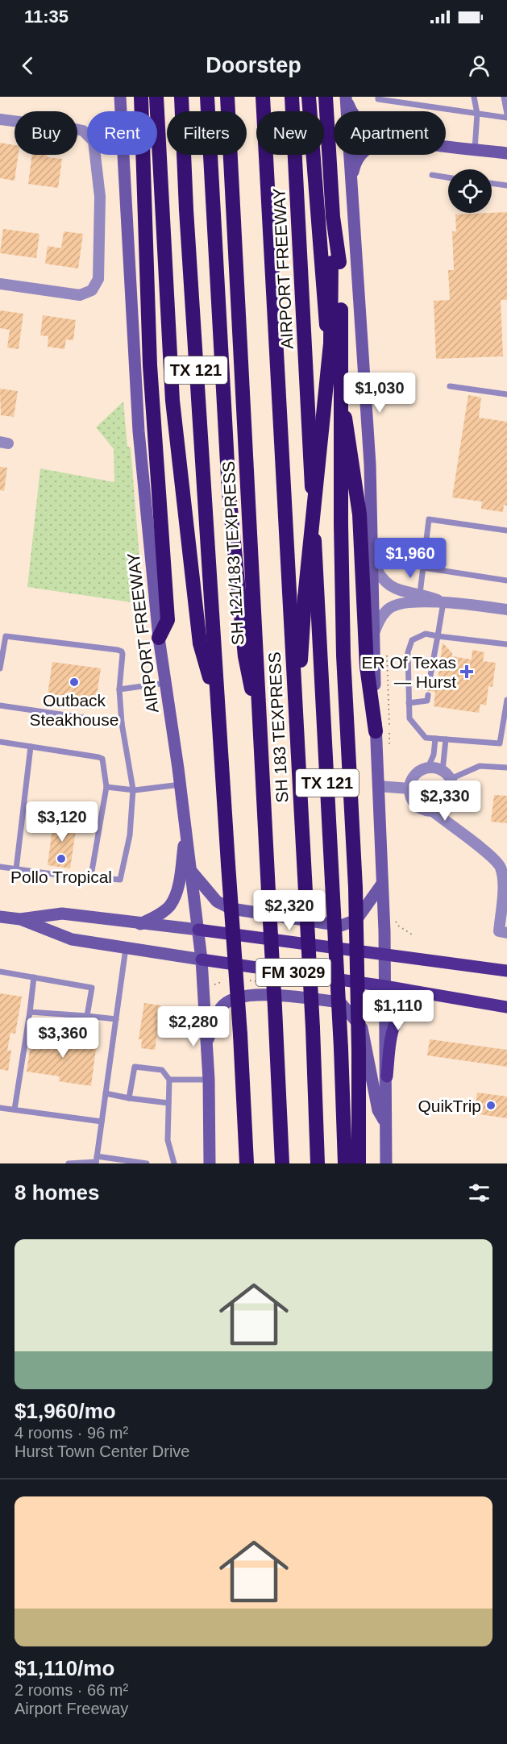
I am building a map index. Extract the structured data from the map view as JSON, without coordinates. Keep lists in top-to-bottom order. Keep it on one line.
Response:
{"streets":{"highway":["AIRPORT FREEWAY","TX 121","SH 121/183 TEXPRESS","SH 183 TEXPRESS"],"main road":["FM 3029"]},"crossings":[["AIRPORT FREEWAY","FM 3029"]],"places":{"health":["ER Of Texas — Hurst"],"other":["Outback Steakhouse","Pollo Tropical","QuikTrip"]},"page":{"status":"11:35","header":"Doorstep","chip":["Buy","Rent","Filters","New","Apartment"],"price":["$1,030","$1,960","$2,330","$3,120","$2,320","$1,110","$2,280","$3,360"],"heading":"8 homes","list":[{"name":"$1,960/mo","note":"4 rooms · 96 m² · Hurst Town Center Drive"},{"name":"$1,110/mo","note":"2 rooms · 66 m² · Airport Freeway"}]}}
